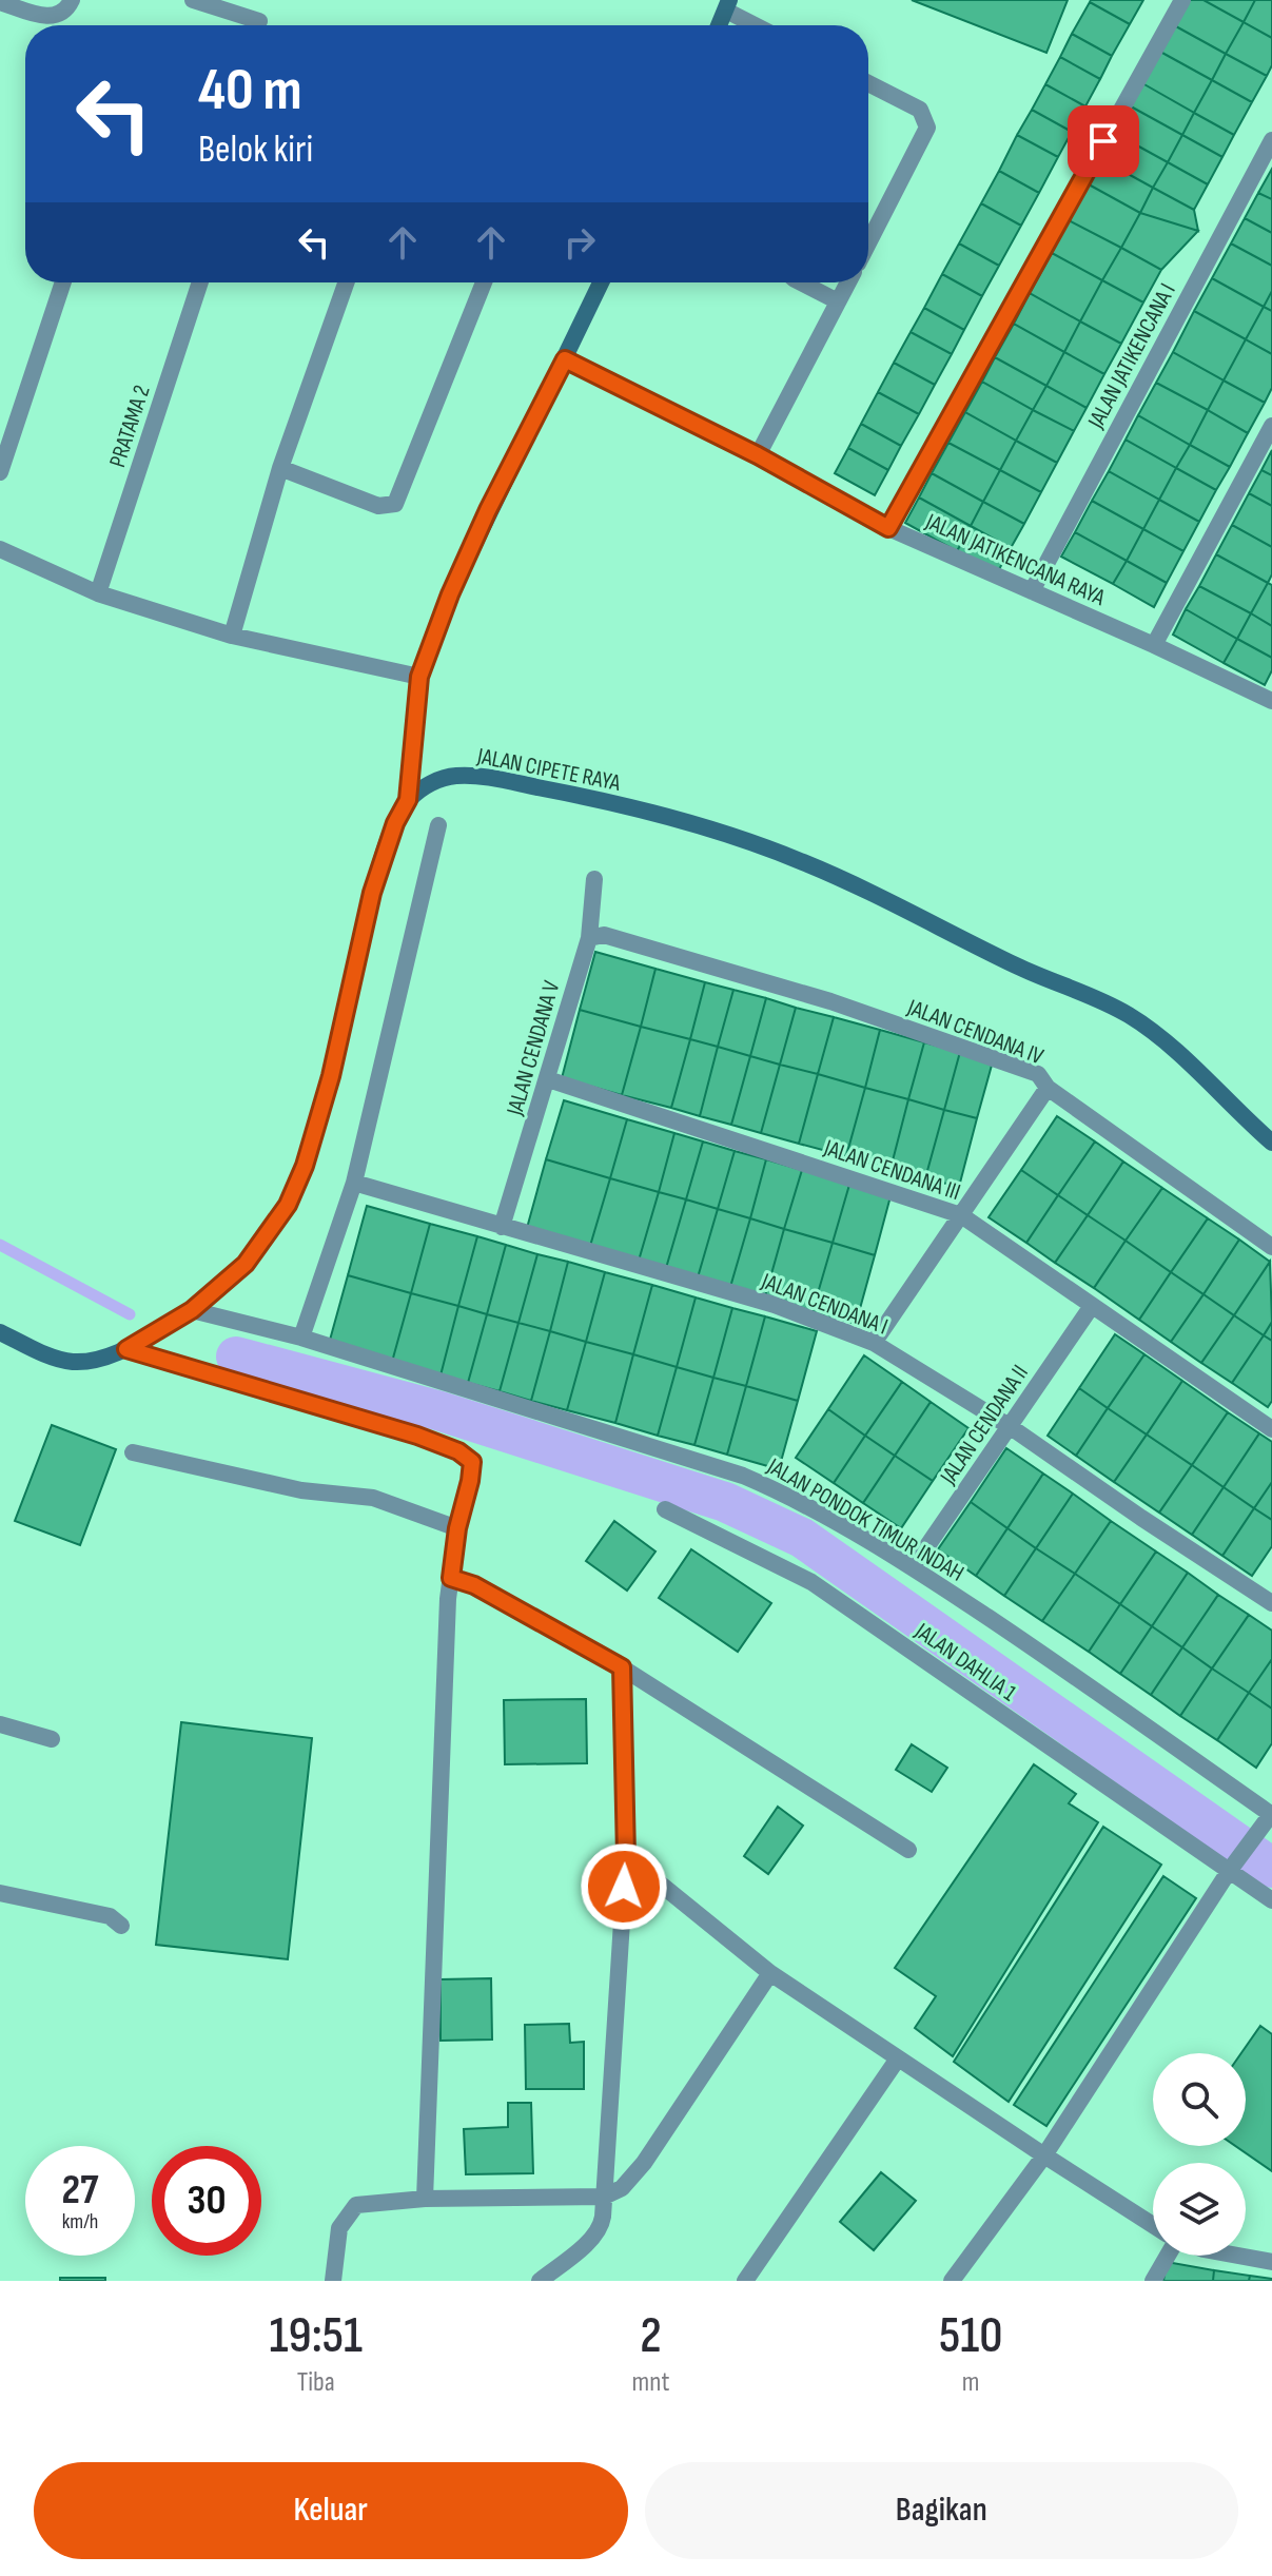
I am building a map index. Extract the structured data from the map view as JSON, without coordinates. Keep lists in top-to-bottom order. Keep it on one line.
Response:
{"streets":{"main road":["JALAN CIPETE RAYA"],"street":["JALAN JATIKENCANA I","PRATAMA 2","JALAN JATIKENCANA RAYA","JALAN CENDANA IV","JALAN CENDANA V","JALAN CENDANA III","JALAN CENDANA I","JALAN CENDANA II","JALAN PONDOK TIMUR INDAH","JALAN DAHLIA 1"]},"crossings":[["JALAN JATIKENCANA I","JALAN JATIKENCANA RAYA"],["JALAN CENDANA IV","JALAN CENDANA V"],["JALAN CENDANA IV","JALAN CENDANA III"],["JALAN CENDANA IV","JALAN CENDANA I"],["JALAN CENDANA V","JALAN CENDANA III"],["JALAN CENDANA V","JALAN CENDANA I"],["JALAN CENDANA III","JALAN CENDANA II"],["JALAN CENDANA I","JALAN CENDANA II"],["JALAN CENDANA II","JALAN PONDOK TIMUR INDAH"]],"page":{"turn":["40 m","Belok kiri"],"speed":"27 km/h","limit":"30","eta":["19:51","Tiba","2","mnt","510","m"],"buttons":["Keluar","Bagikan"]}}
